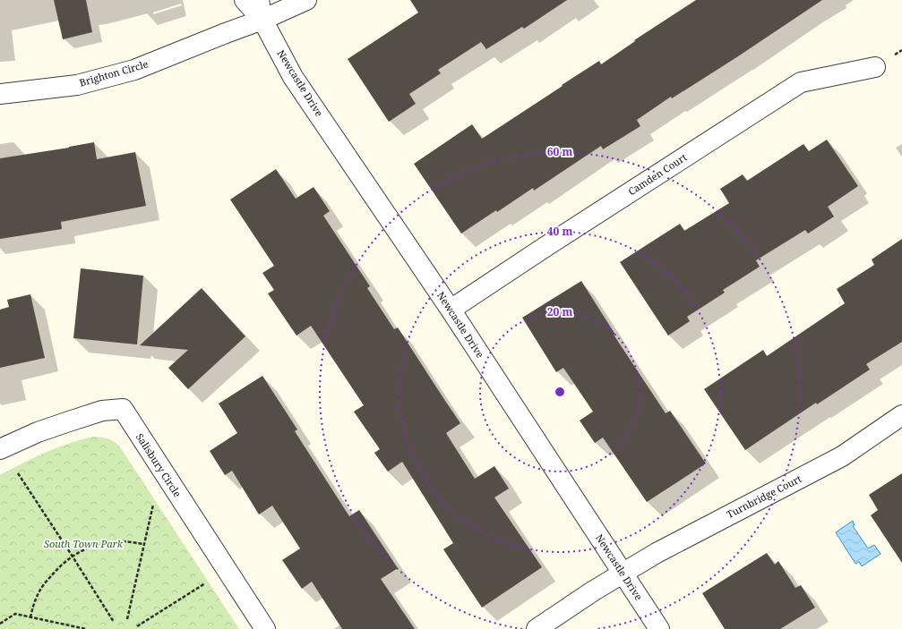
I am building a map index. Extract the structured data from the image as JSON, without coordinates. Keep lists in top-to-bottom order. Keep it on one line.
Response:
{"streets":{"street":["Brighton Circle","Newcastle Drive","Camden Court","Salisbury Circle","Turnbridge Court"]},"crossings":[["Brighton Circle","Newcastle Drive"],["Newcastle Drive","Camden Court"],["Newcastle Drive","Turnbridge Court"]],"parks":["South Town Park"],"rings":["60 m","40 m","20 m"]}
